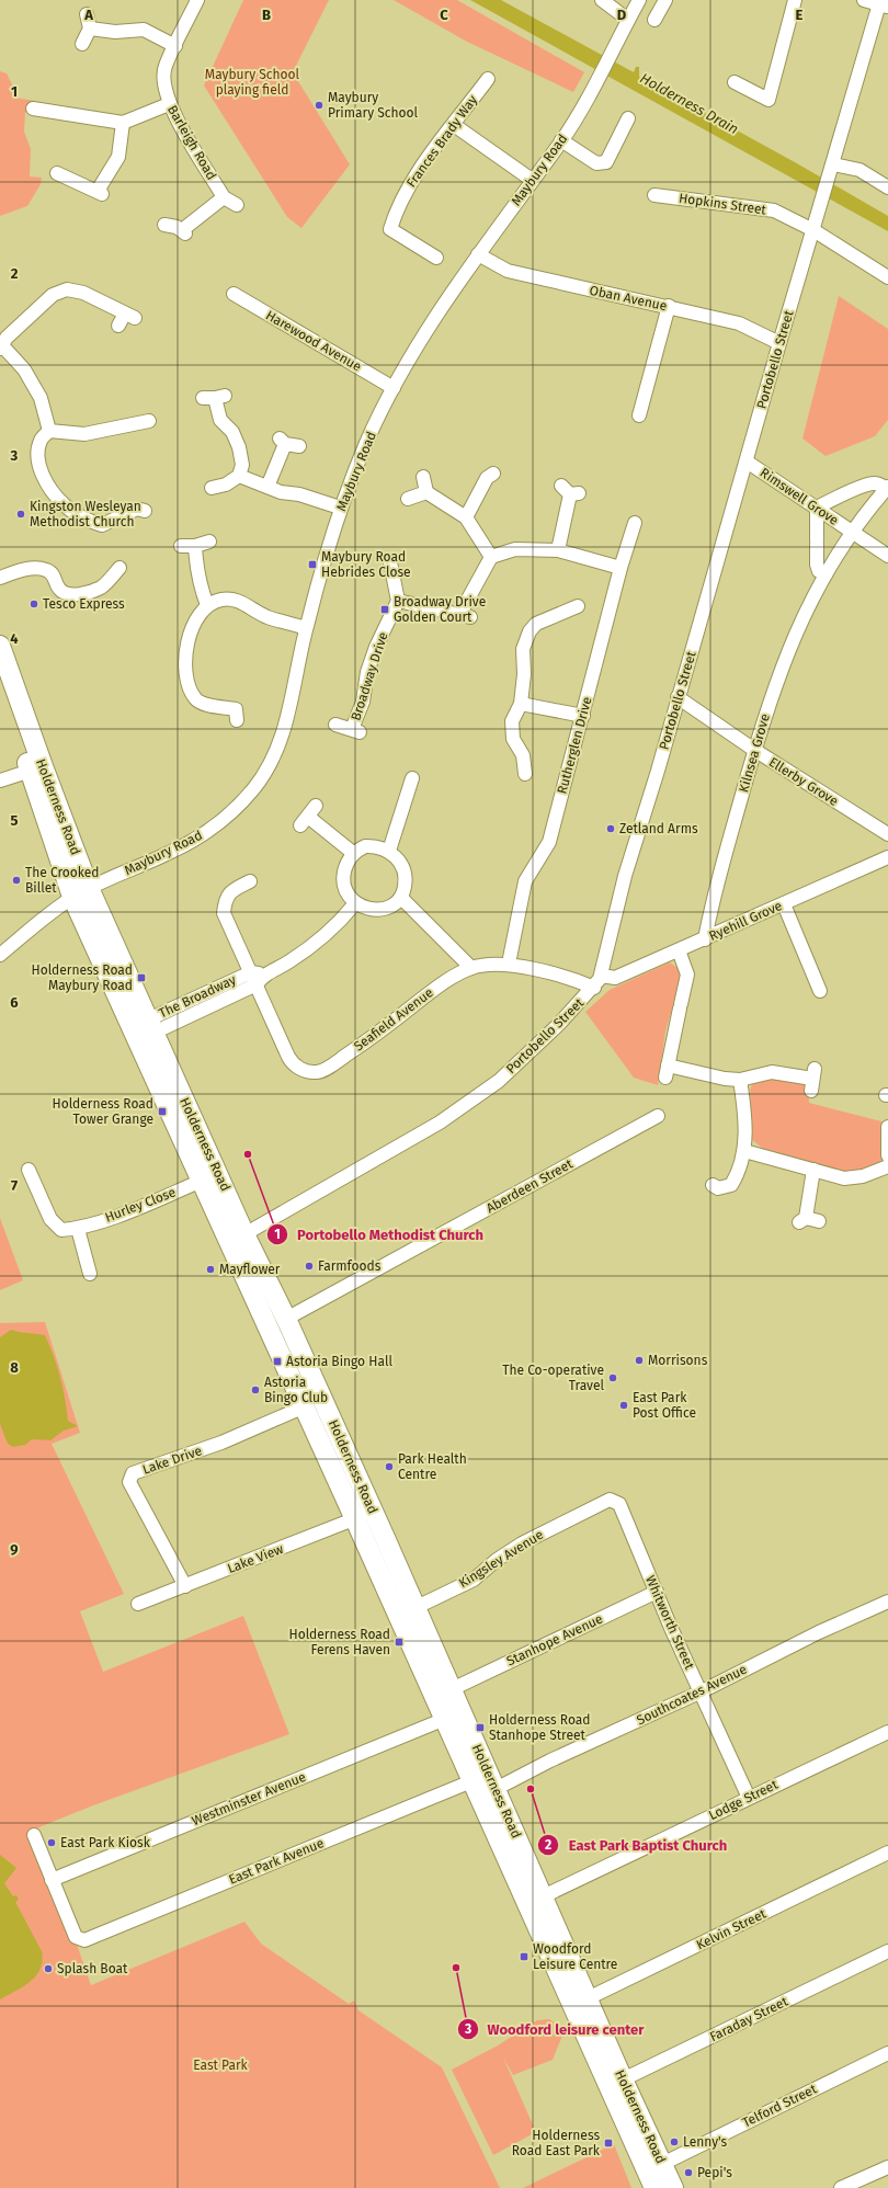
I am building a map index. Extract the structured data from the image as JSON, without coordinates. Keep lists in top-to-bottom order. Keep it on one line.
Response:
{"streets":{"highway":["Holderness Road"],"street":["Frances Brady Way","Barleigh Road","Maybury Road","Hopkins Street","Oban Avenue","Harewood Avenue","Portobello Street","Rimswell Grove","Broadway Drive","Rutherglen Drive","Kilnsea Grove","Ellerby Grove","Ryehill Grove","The Broadway","Seafield Avenue","Aberdeen Street","Hurley Close","Lake Drive","Lake View","Kingsley Avenue","Whitworth Street","Stanhope Avenue","Southcoates Avenue","Westminster Avenue","Lodge Street","East Park Avenue","Kelvin Street","Faraday Street","Telford Street"]},"crossings":[["Maybury Road","Oban Avenue"],["Maybury Road","Harewood Avenue"],["Maybury Road","Holderness Road"],["Hopkins Street","Portobello Street"],["Oban Avenue","Portobello Street"],["Portobello Street","Rimswell Grove"],["Portobello Street","Ellerby Grove"],["Portobello Street","Holderness Road"],["Portobello Street","Ryehill Grove"],["Portobello Street","Seafield Avenue"],["Rimswell Grove","Kilnsea Grove"],["Rutherglen Drive","Seafield Avenue"],["Kilnsea Grove","Ellerby Grove"],["Kilnsea Grove","Ryehill Grove"],["Holderness Road","The Broadway"],["Holderness Road","Aberdeen Street"],["Holderness Road","Hurley Close"],["Holderness Road","Lake Drive"],["Holderness Road","Lake View"],["Holderness Road","Kingsley Avenue"],["Holderness Road","Stanhope Avenue"],["Holderness Road","Southcoates Avenue"],["Holderness Road","Westminster Avenue"],["Holderness Road","Lodge Street"],["Holderness Road","East Park Avenue"],["Holderness Road","Kelvin Street"],["Holderness Road","Faraday Street"],["Holderness Road","Telford Street"],["The Broadway","Seafield Avenue"],["Lake Drive","Lake View"],["Kingsley Avenue","Whitworth Street"],["Whitworth Street","Stanhope Avenue"],["Whitworth Street","Southcoates Avenue"],["Whitworth Street","Lodge Street"],["Westminster Avenue","East Park Avenue"]],"water":["Holderness Drain"],"parks":["Maybury School playing field","East Park"],"places":{"other":["Maybury Primary School","Kingston Wesleyan Methodist Church","Tesco Express","Zetland Arms","The Crooked Billet","Portobello Methodist Church","Farmfoods","Mayflower","Morrisons","The Co-operative Travel","Astoria Bingo Club","East Park Post Office","Park Health Centre","East Park Baptist Church","East Park Kiosk","Woodford leisure center","Splash Boat","Lenny's","Pepi's"],"transit":["Maybury Road Hebrides Close","Broadway Drive Golden Court","Holderness Road Maybury Road","Holderness Road Tower Grange","Astoria Bingo Hall","Holderness Road Ferens Haven","Holderness Road Stanhope Street","Woodford Leisure Centre","Holderness Road East Park"]},"grid":{"columns":["A","B","C","D","E"],"rows":["1","2","3","4","5","6","7","8","9"]}}
